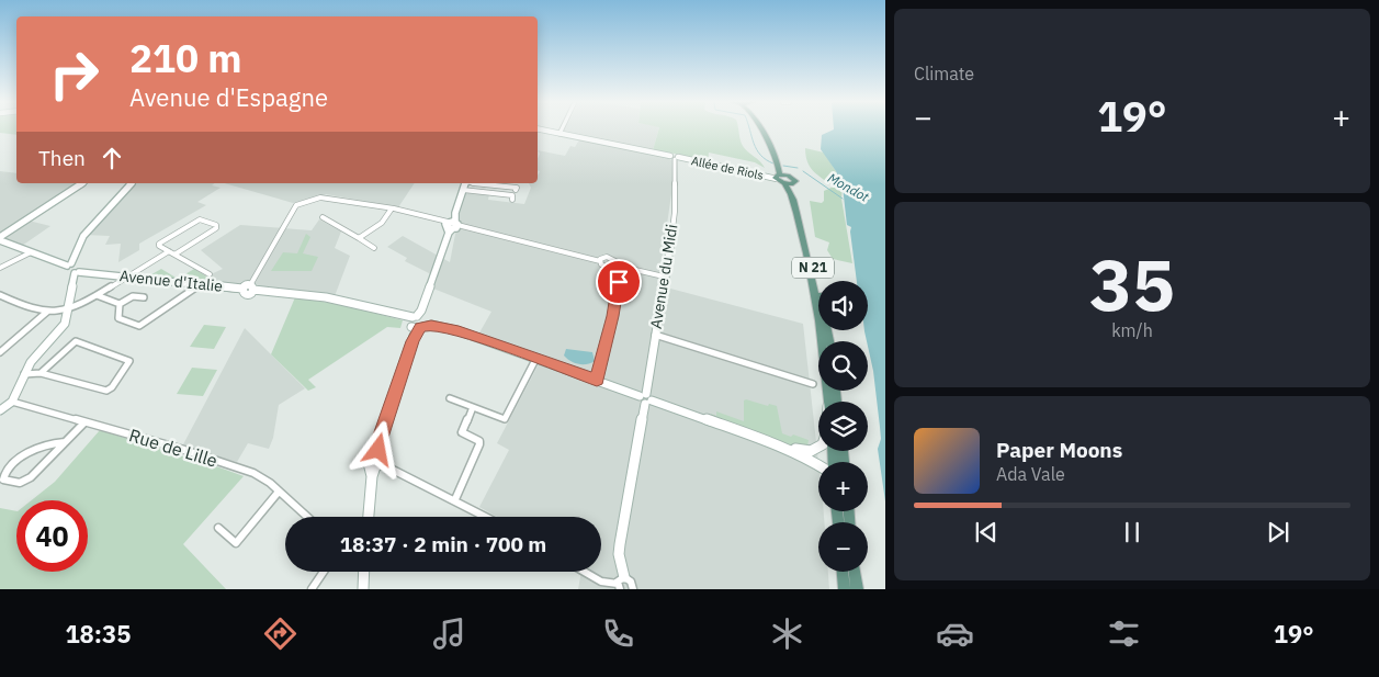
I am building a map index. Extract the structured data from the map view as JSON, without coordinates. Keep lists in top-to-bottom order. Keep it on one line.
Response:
{"streets":{"main road":["N 21"],"street":["Allée de Riols","Avenue du Midi","Avenue d'Italie","Rue de Lille"]},"crossings":[["Allée de Riols","Avenue du Midi"]],"water":["Mondot"],"page":{"tile":["Climate",["35","km/h"]],"turn":["210 m","Avenue d'Espagne"],"heat":["−","19°","+"],"then":"Then","map_buttons":["+","−"],"song":["Paper Moons","Ada Vale"],"limit":"40","trip":"18:37 · 2 min · 700 m","tabs":["18:35","19°"]}}
